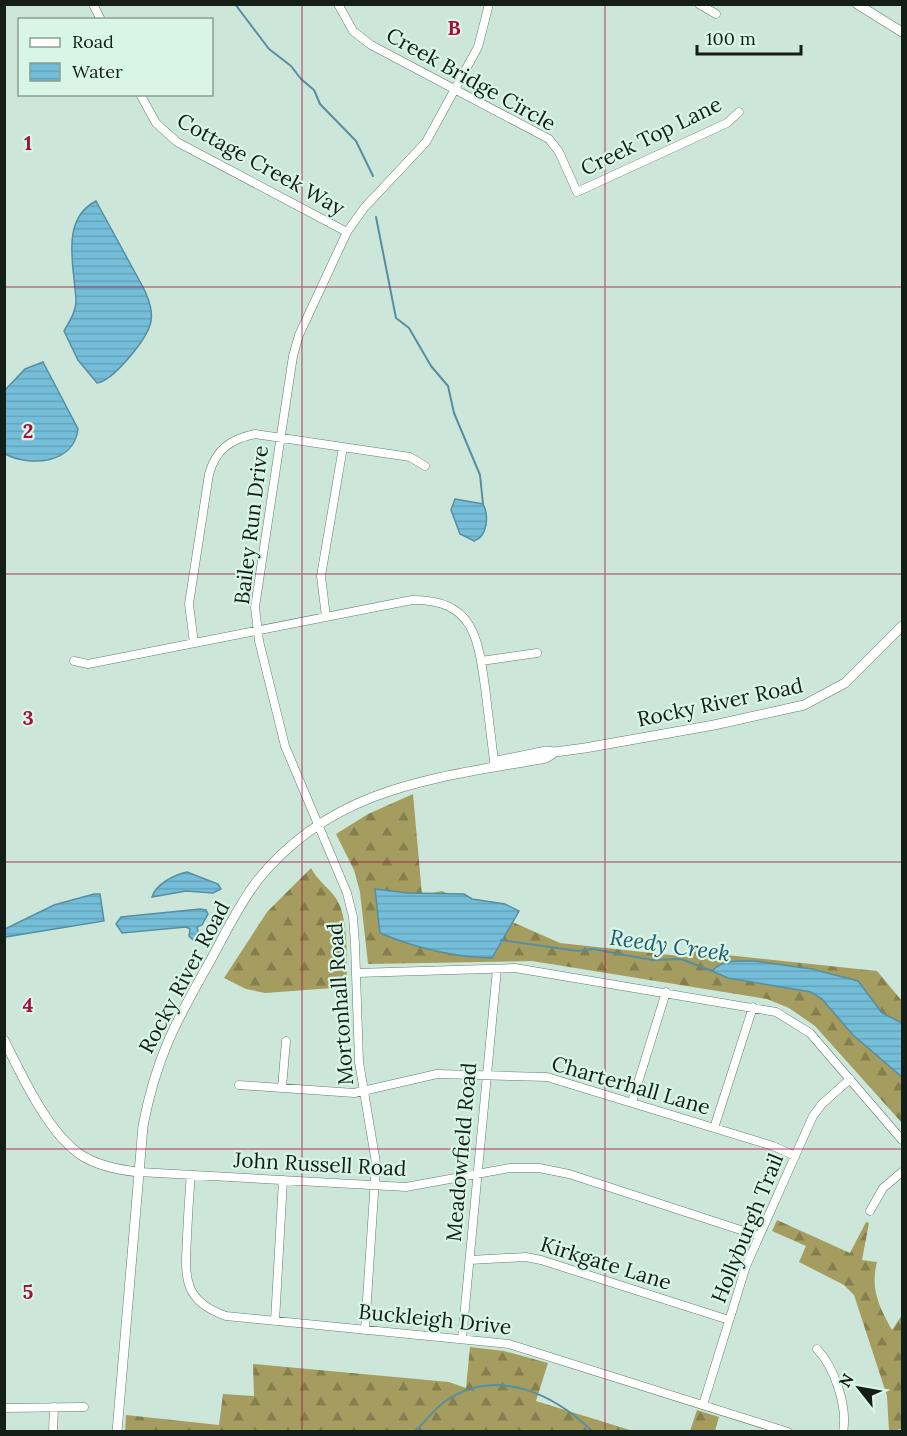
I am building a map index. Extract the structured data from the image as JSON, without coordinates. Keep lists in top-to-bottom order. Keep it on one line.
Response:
{"streets":{"street":["Creek Bridge Circle","Creek Top Lane","Cottage Creek Way","Bailey Run Drive","Rocky River Road","Mortonhall Road","Charterhall Lane","Meadowfield Road","John Russell Road","Hollyburgh Trail","Kirkgate Lane","Buckleigh Drive"]},"crossings":[["Creek Bridge Circle","Creek Top Lane"],["Creek Bridge Circle","Bailey Run Drive"],["Cottage Creek Way","Bailey Run Drive"],["Bailey Run Drive","Rocky River Road"],["Bailey Run Drive","Mortonhall Road"],["Rocky River Road","Mortonhall Road"],["Rocky River Road","John Russell Road"],["Mortonhall Road","Charterhall Lane"],["Mortonhall Road","John Russell Road"],["Mortonhall Road","Buckleigh Drive"],["Charterhall Lane","Meadowfield Road"],["Charterhall Lane","Hollyburgh Trail"],["Meadowfield Road","John Russell Road"],["Meadowfield Road","Kirkgate Lane"],["Meadowfield Road","Buckleigh Drive"],["John Russell Road","Hollyburgh Trail"],["John Russell Road","Buckleigh Drive"],["Hollyburgh Trail","Kirkgate Lane"],["Hollyburgh Trail","Buckleigh Drive"]],"water":["Reedy Creek"],"legend":["Road","Water"],"scale_bar":"100 m","north":"top left","grid":{"columns":["B"],"rows":["1","2","3","4","5"]}}
